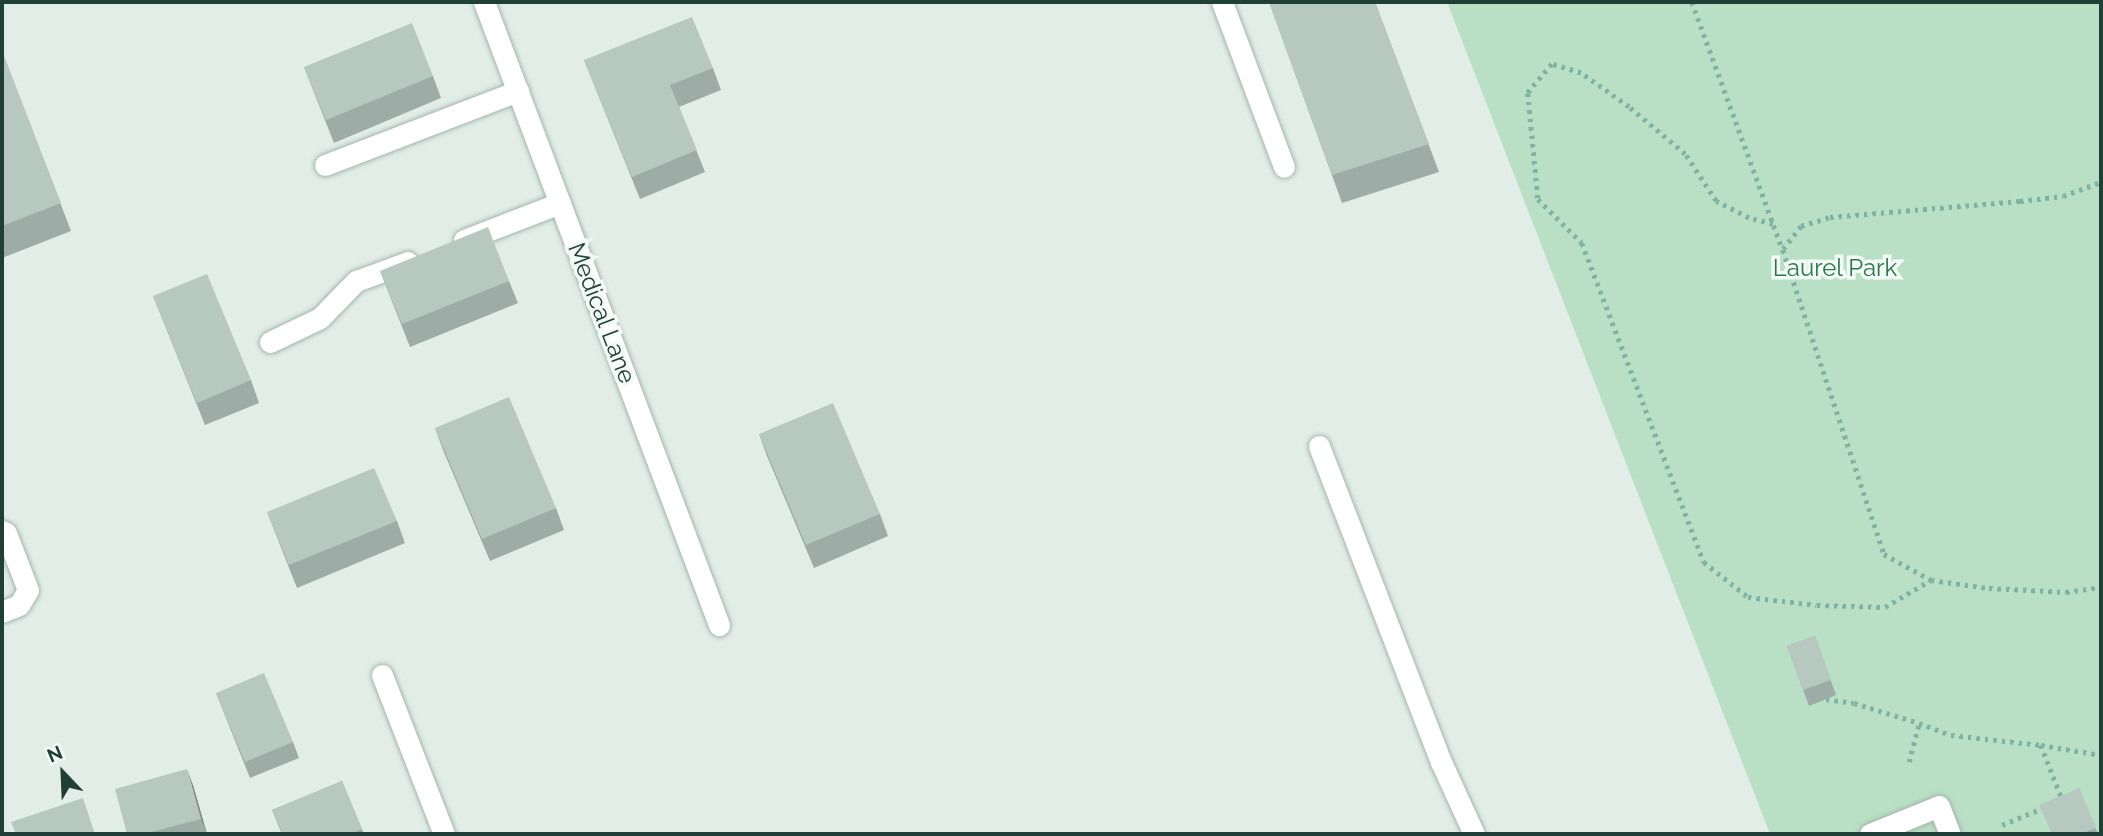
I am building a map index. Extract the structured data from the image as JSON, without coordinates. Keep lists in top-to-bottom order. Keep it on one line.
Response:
{"streets":{"street":["Medical Lane"]},"parks":["Laurel Park"],"north":"top left"}
